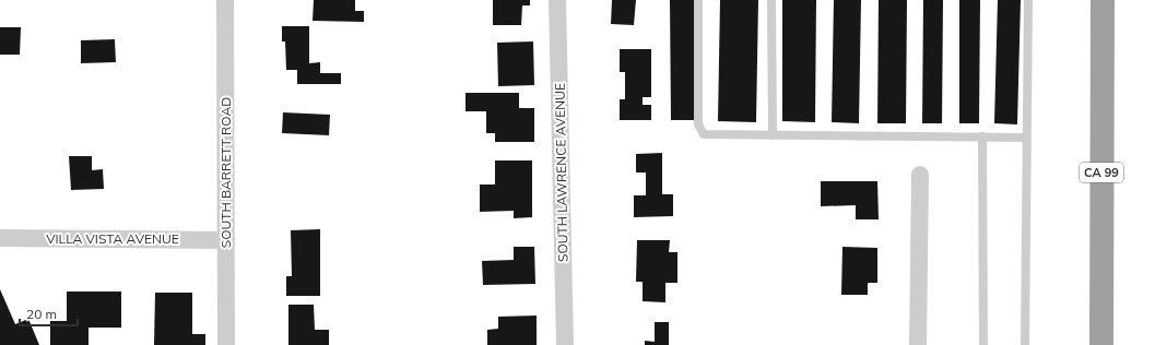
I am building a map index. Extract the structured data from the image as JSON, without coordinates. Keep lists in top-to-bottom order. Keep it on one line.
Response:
{"streets":{"highway":["CA 99"],"street":["SOUTH BARRETT ROAD","SOUTH LAWRENCE AVENUE","VILLA VISTA AVENUE"]},"crossings":[["SOUTH BARRETT ROAD","VILLA VISTA AVENUE"]],"scale_bar":"20 m"}
